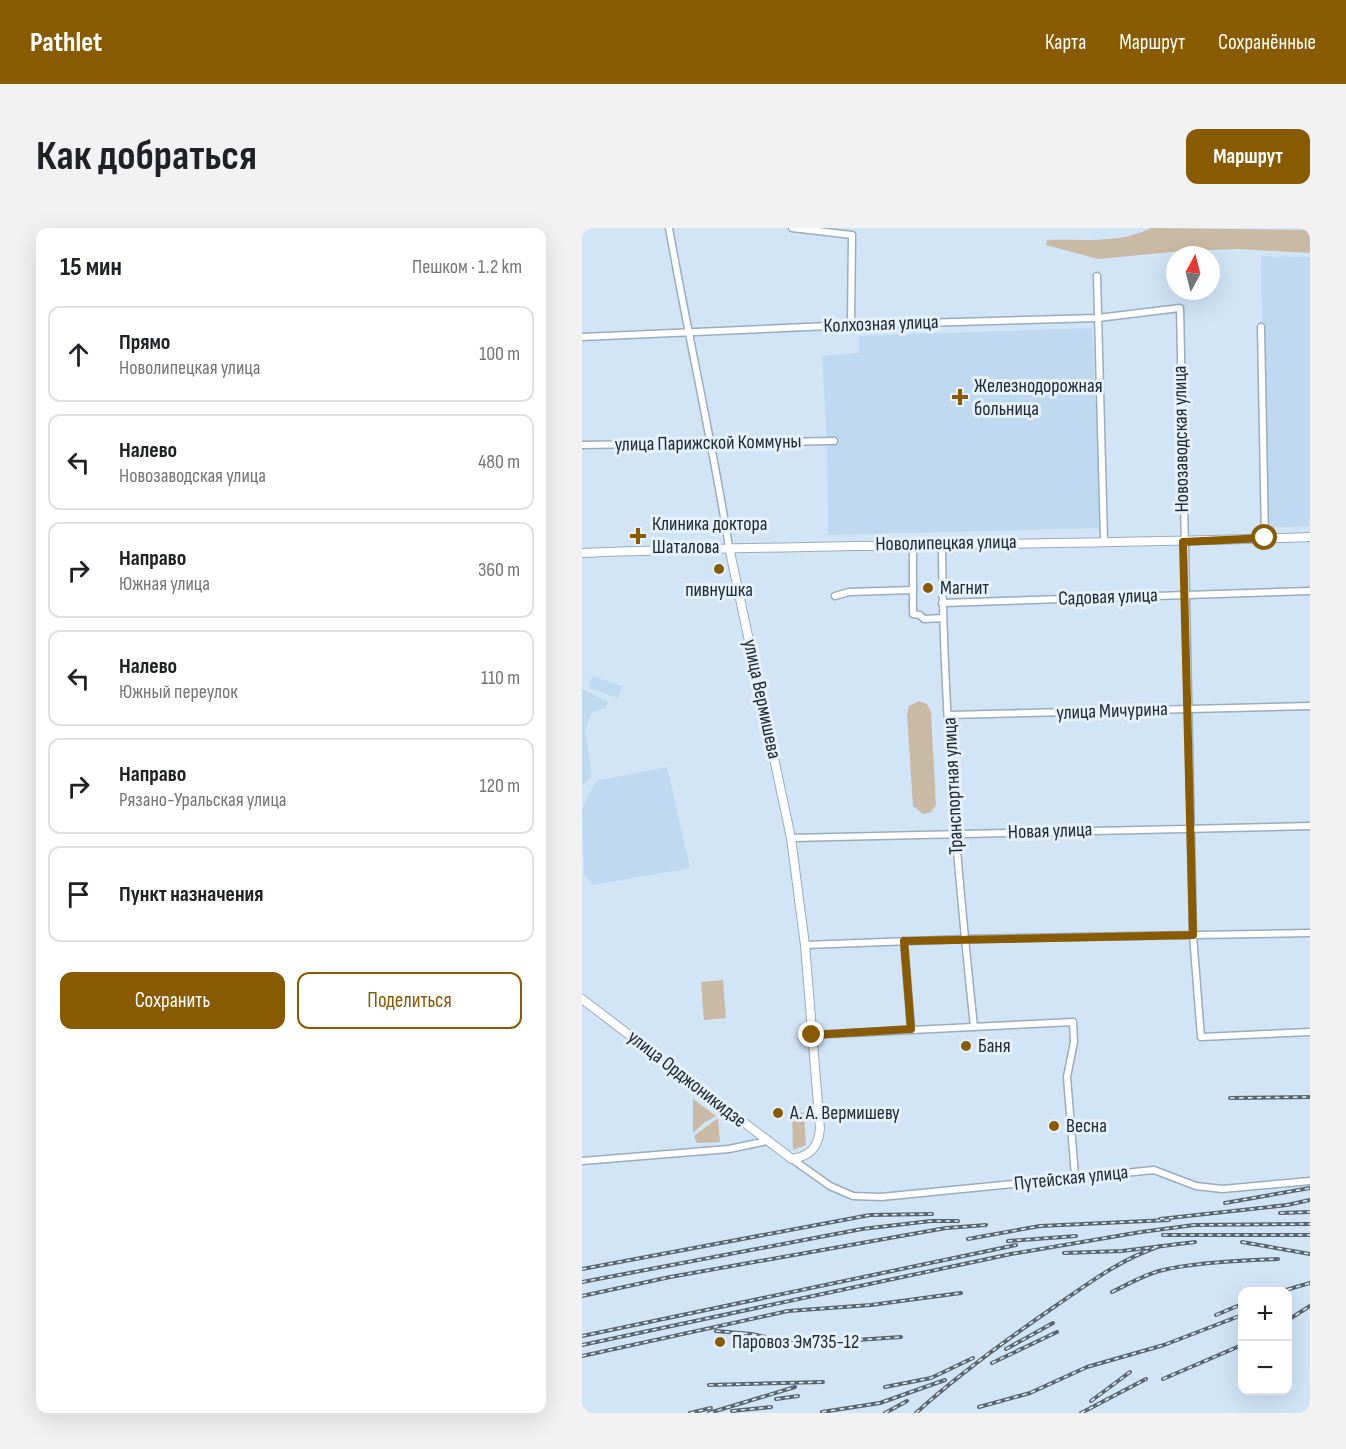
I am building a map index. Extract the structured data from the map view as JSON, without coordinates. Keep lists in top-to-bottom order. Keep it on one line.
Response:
{"streets":{"street":["Колхозная улица","Новозаводская улица","улица Парижской Коммуны","Новолипецкая улица","Садовая улица","улица Вермишева","улица Мичурина","Транспортная улица","Новая улица","улица Орджоникидзе","Путейская улица"]},"crossings":[["Колхозная улица","Новозаводская улица"],["Колхозная улица","улица Вермишева"],["Новозаводская улица","Новолипецкая улица"],["Новозаводская улица","Садовая улица"],["Новозаводская улица","улица Мичурина"],["Новозаводская улица","Новая улица"],["улица Парижской Коммуны","улица Вермишева"],["Новолипецкая улица","улица Вермишева"],["Новолипецкая улица","Транспортная улица"],["Садовая улица","Транспортная улица"],["улица Вермишева","Новая улица"],["улица Вермишева","улица Орджоникидзе"],["улица Вермишева","Путейская улица"],["улица Мичурина","Транспортная улица"],["Транспортная улица","Новая улица"],["улица Орджоникидзе","Путейская улица"]],"places":{"health":["Железнодорожная больница","Клиника доктора Шаталова"],"other":["пивнушка","Магнит","Баня","А. А. Вермишеву","Весна","Паровоз Эм735-12"]},"north":"top","page":{"header":"Pathlet","nav":["Карта","Маршрут","Сохранённые"],"buttons":["Маршрут",["Сохранить","Поделиться"]],"title":"Как добраться","heading":["15 мин","Пешком · 1.2 km"],"list":[["Прямо","Новолипецкая улица","100 m"],["Налево","Новозаводская улица","480 m"],["Направо","Южная улица","360 m"],["Налево","Южный переулок","110 m"],["Направо","Рязано-Уральская улица","120 m"],"Пункт назначения"],"map_buttons":["+","−"]}}
